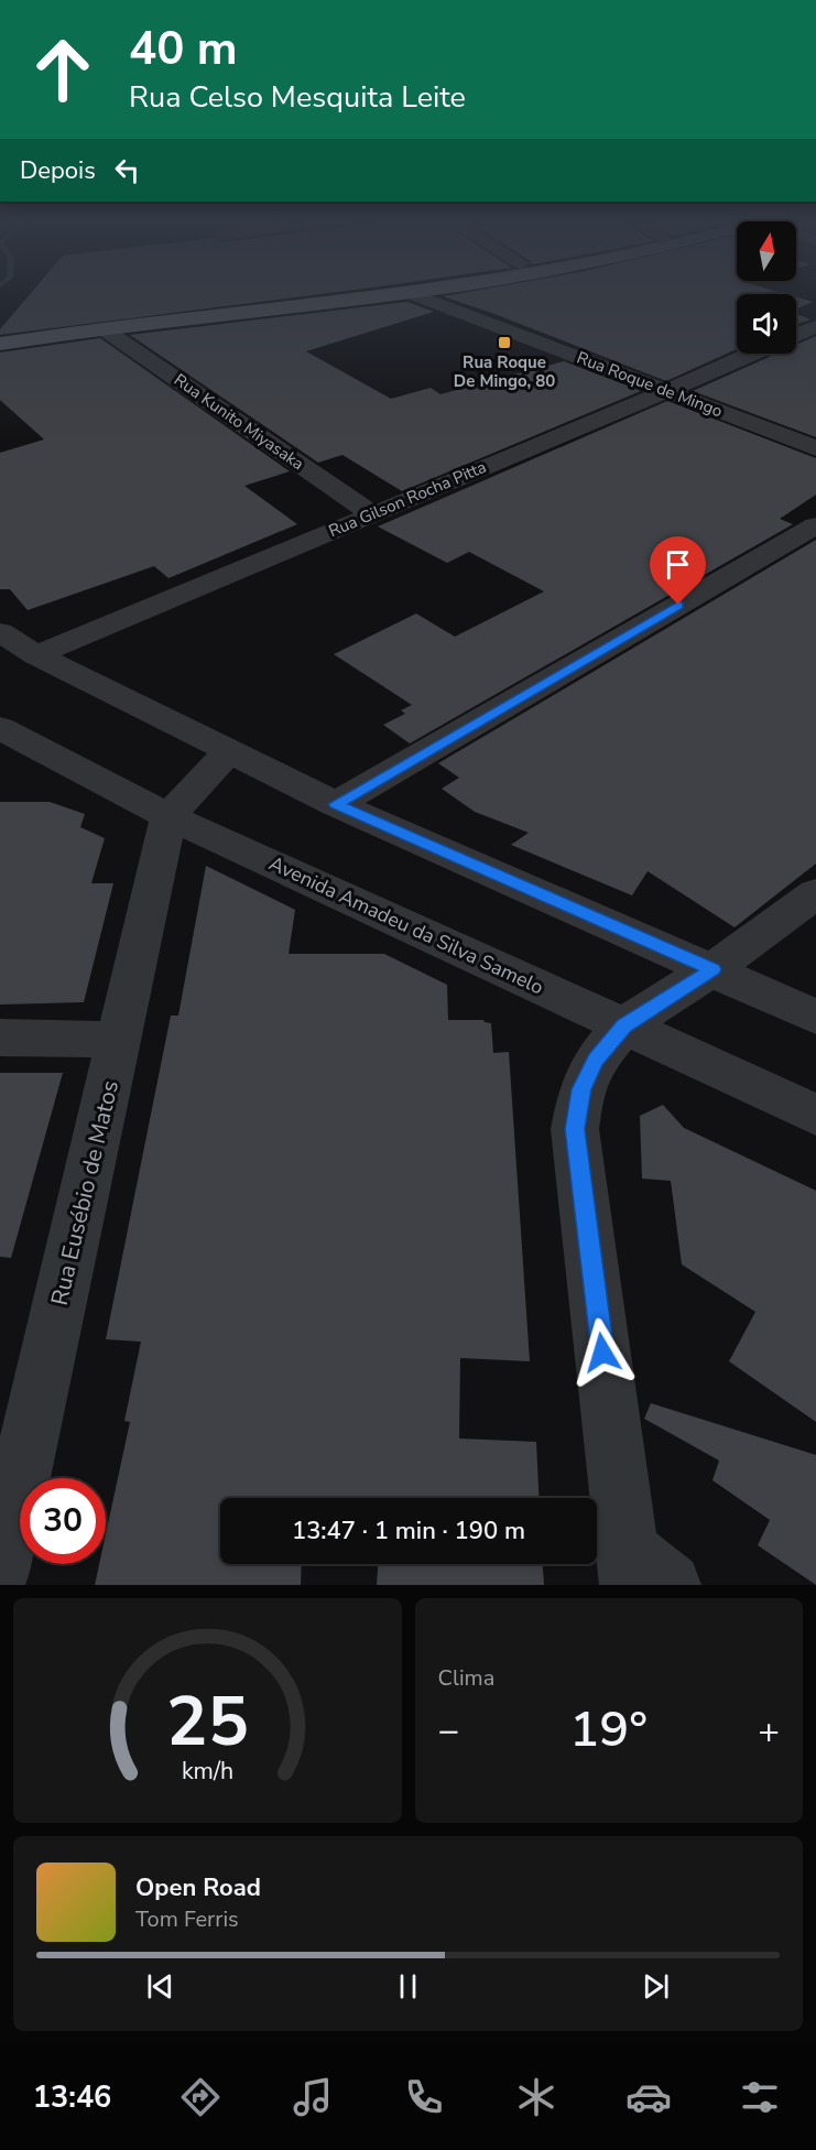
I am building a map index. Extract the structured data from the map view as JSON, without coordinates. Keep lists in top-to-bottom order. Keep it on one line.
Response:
{"streets":{"street":["Rua Roque de Mingo","Rua Kunito Miyasaka","Rua Gilson Rocha Pitta","Avenida Amadeu da Silva Samelo","Rua Eusébio de Matos"]},"crossings":[["Rua Roque de Mingo","Rua Gilson Rocha Pitta"],["Rua Kunito Miyasaka","Rua Gilson Rocha Pitta"],["Avenida Amadeu da Silva Samelo","Rua Eusébio de Matos"]],"places":{"transit":["Rua Roque De Mingo, 80"]},"north":"top","page":{"turn":["40 m","Rua Celso Mesquita Leite"],"then":"Depois","limit":"30","trip":"13:47 · 1 min · 190 m","tile":"Clima","heat":["−","19°","+"],"song":["Open Road","Tom Ferris"],"tabs":"13:46","gauge":["25","km/h"]}}
